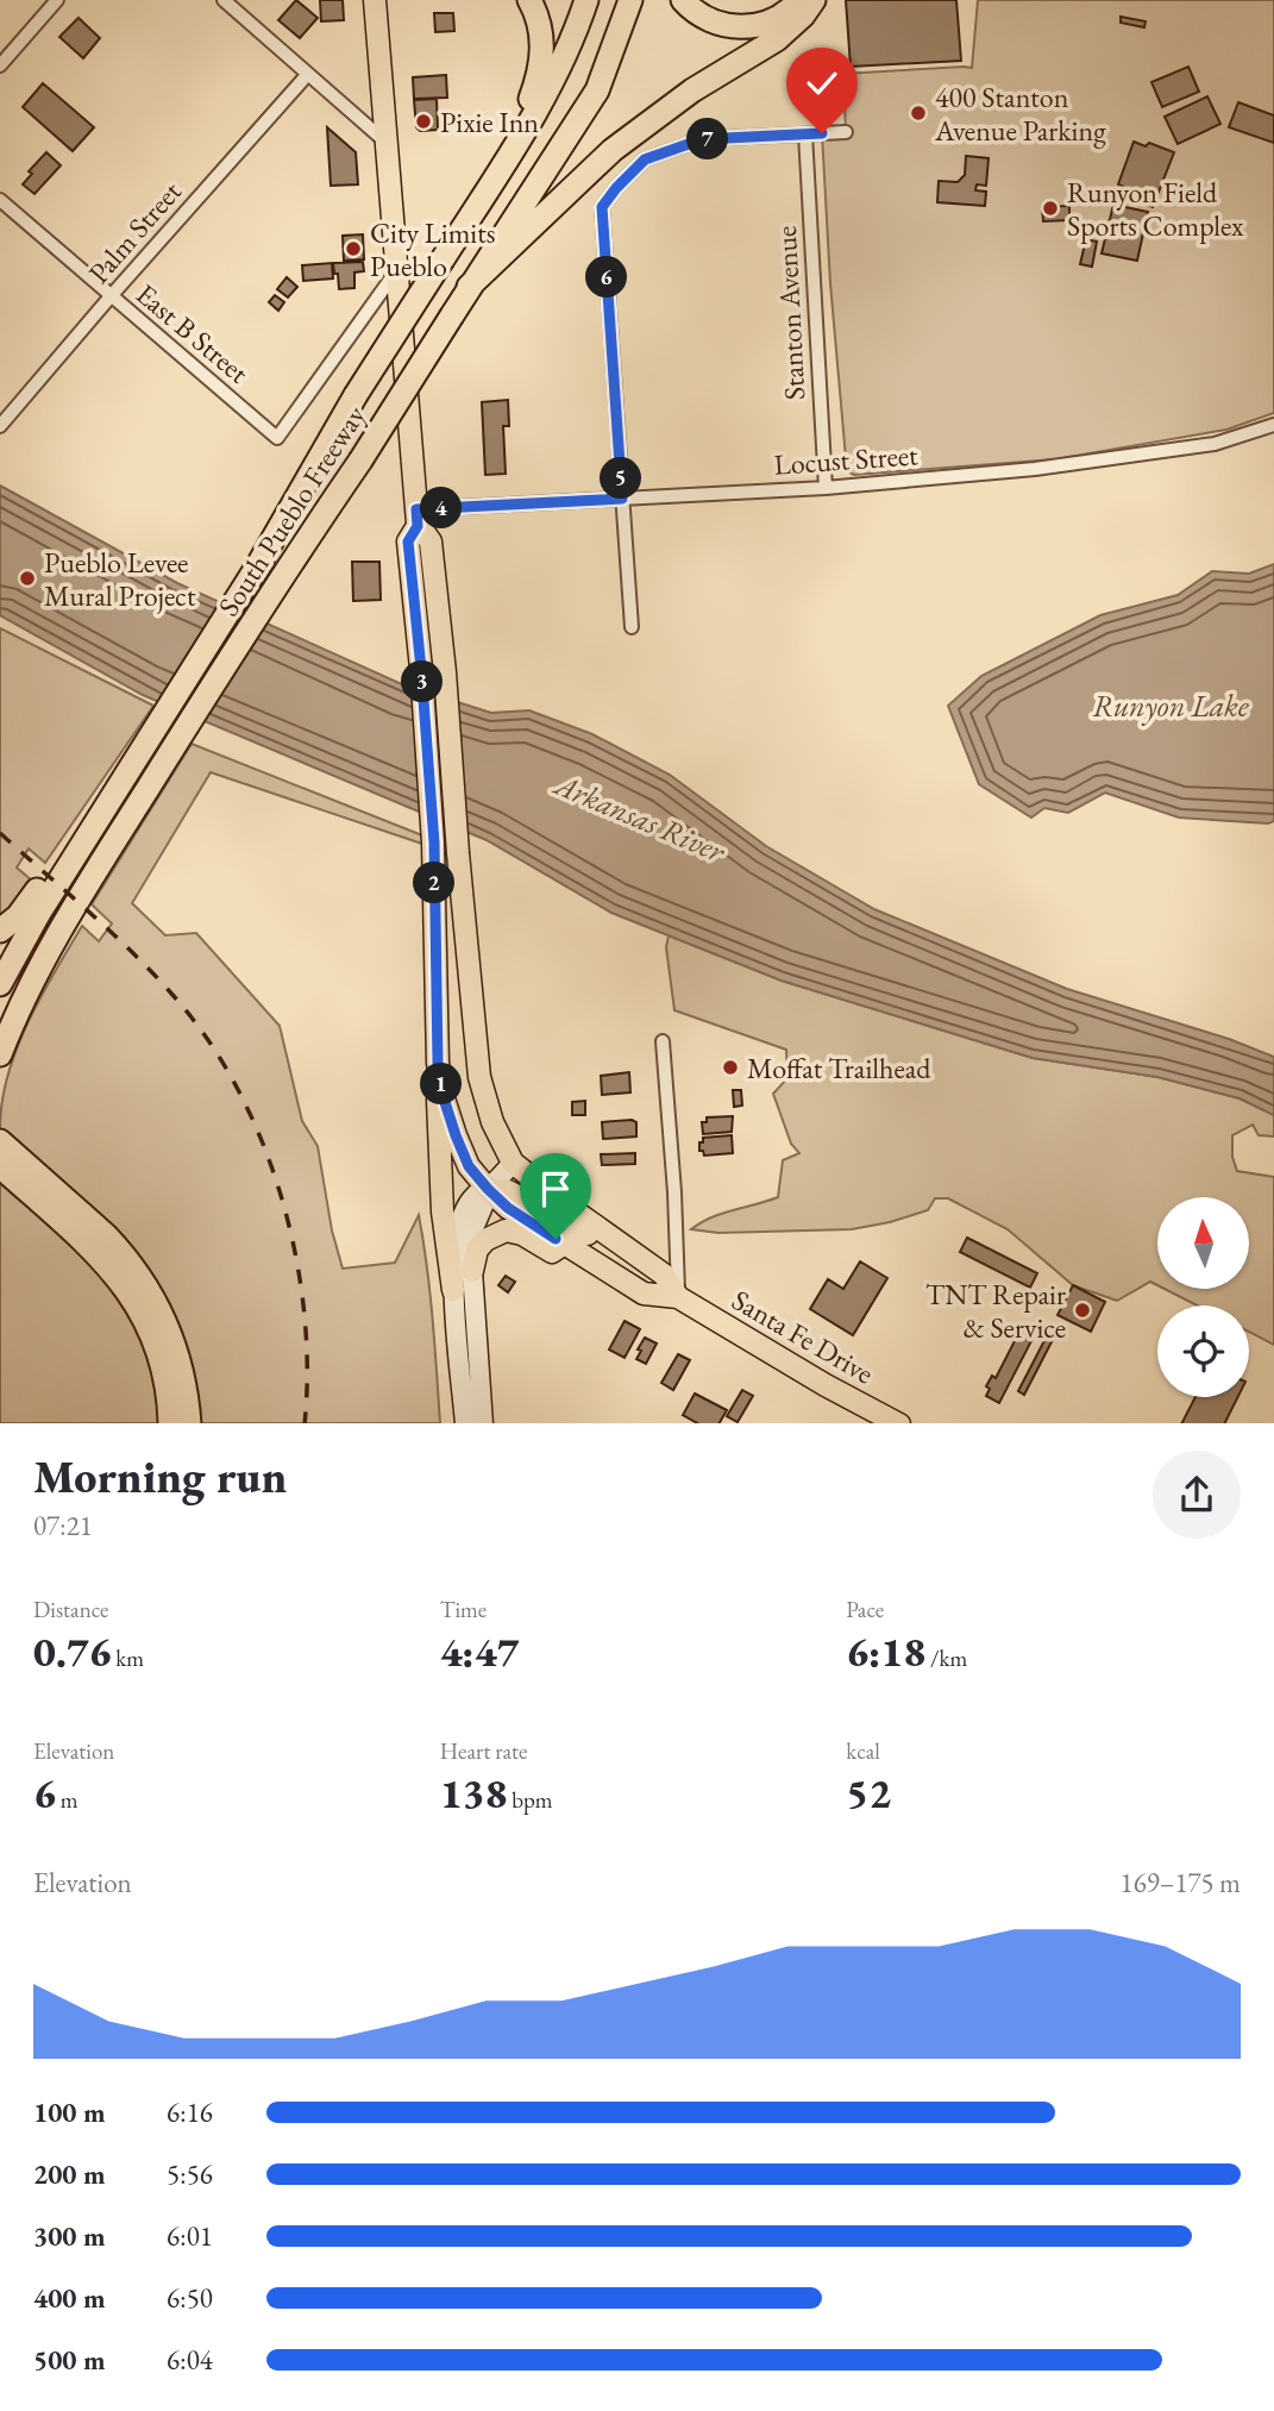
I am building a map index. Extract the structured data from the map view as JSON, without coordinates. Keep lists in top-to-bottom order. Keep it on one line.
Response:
{"streets":{"highway":["South Pueblo Freeway"],"main road":["Santa Fe Drive"],"street":["Palm Street","Stanton Avenue","East B Street","Locust Street"]},"crossings":[["Palm Street","East B Street"],["Stanton Avenue","Locust Street"]],"water":["Runyon Lake","Arkansas River"],"places":["400 Stanton Avenue Parking","Pixie Inn","Runyon Field Sports Complex","City Limits Pueblo","Pueblo Levee Mural Project","Moffat Trailhead","TNT Repair & Service"],"north":"top","page":{"pins":["7","6","5","4","3","2","1"],"heading":["Morning run","07:21"],"stats":[["Distance","0.76 km"],["Time","4:47"],["Pace","6:18 /km"],["Elevation","6 m"],["Heart rate","138 bpm"],["kcal","52"]],"chart":["Elevation","169–175 m"],"list":[{"name":"100 m","note":"6:16"},{"name":"200 m","note":"5:56"},{"name":"300 m","note":"6:01"},{"name":"400 m","note":"6:50"},{"name":"500 m","note":"6:04"}]}}
